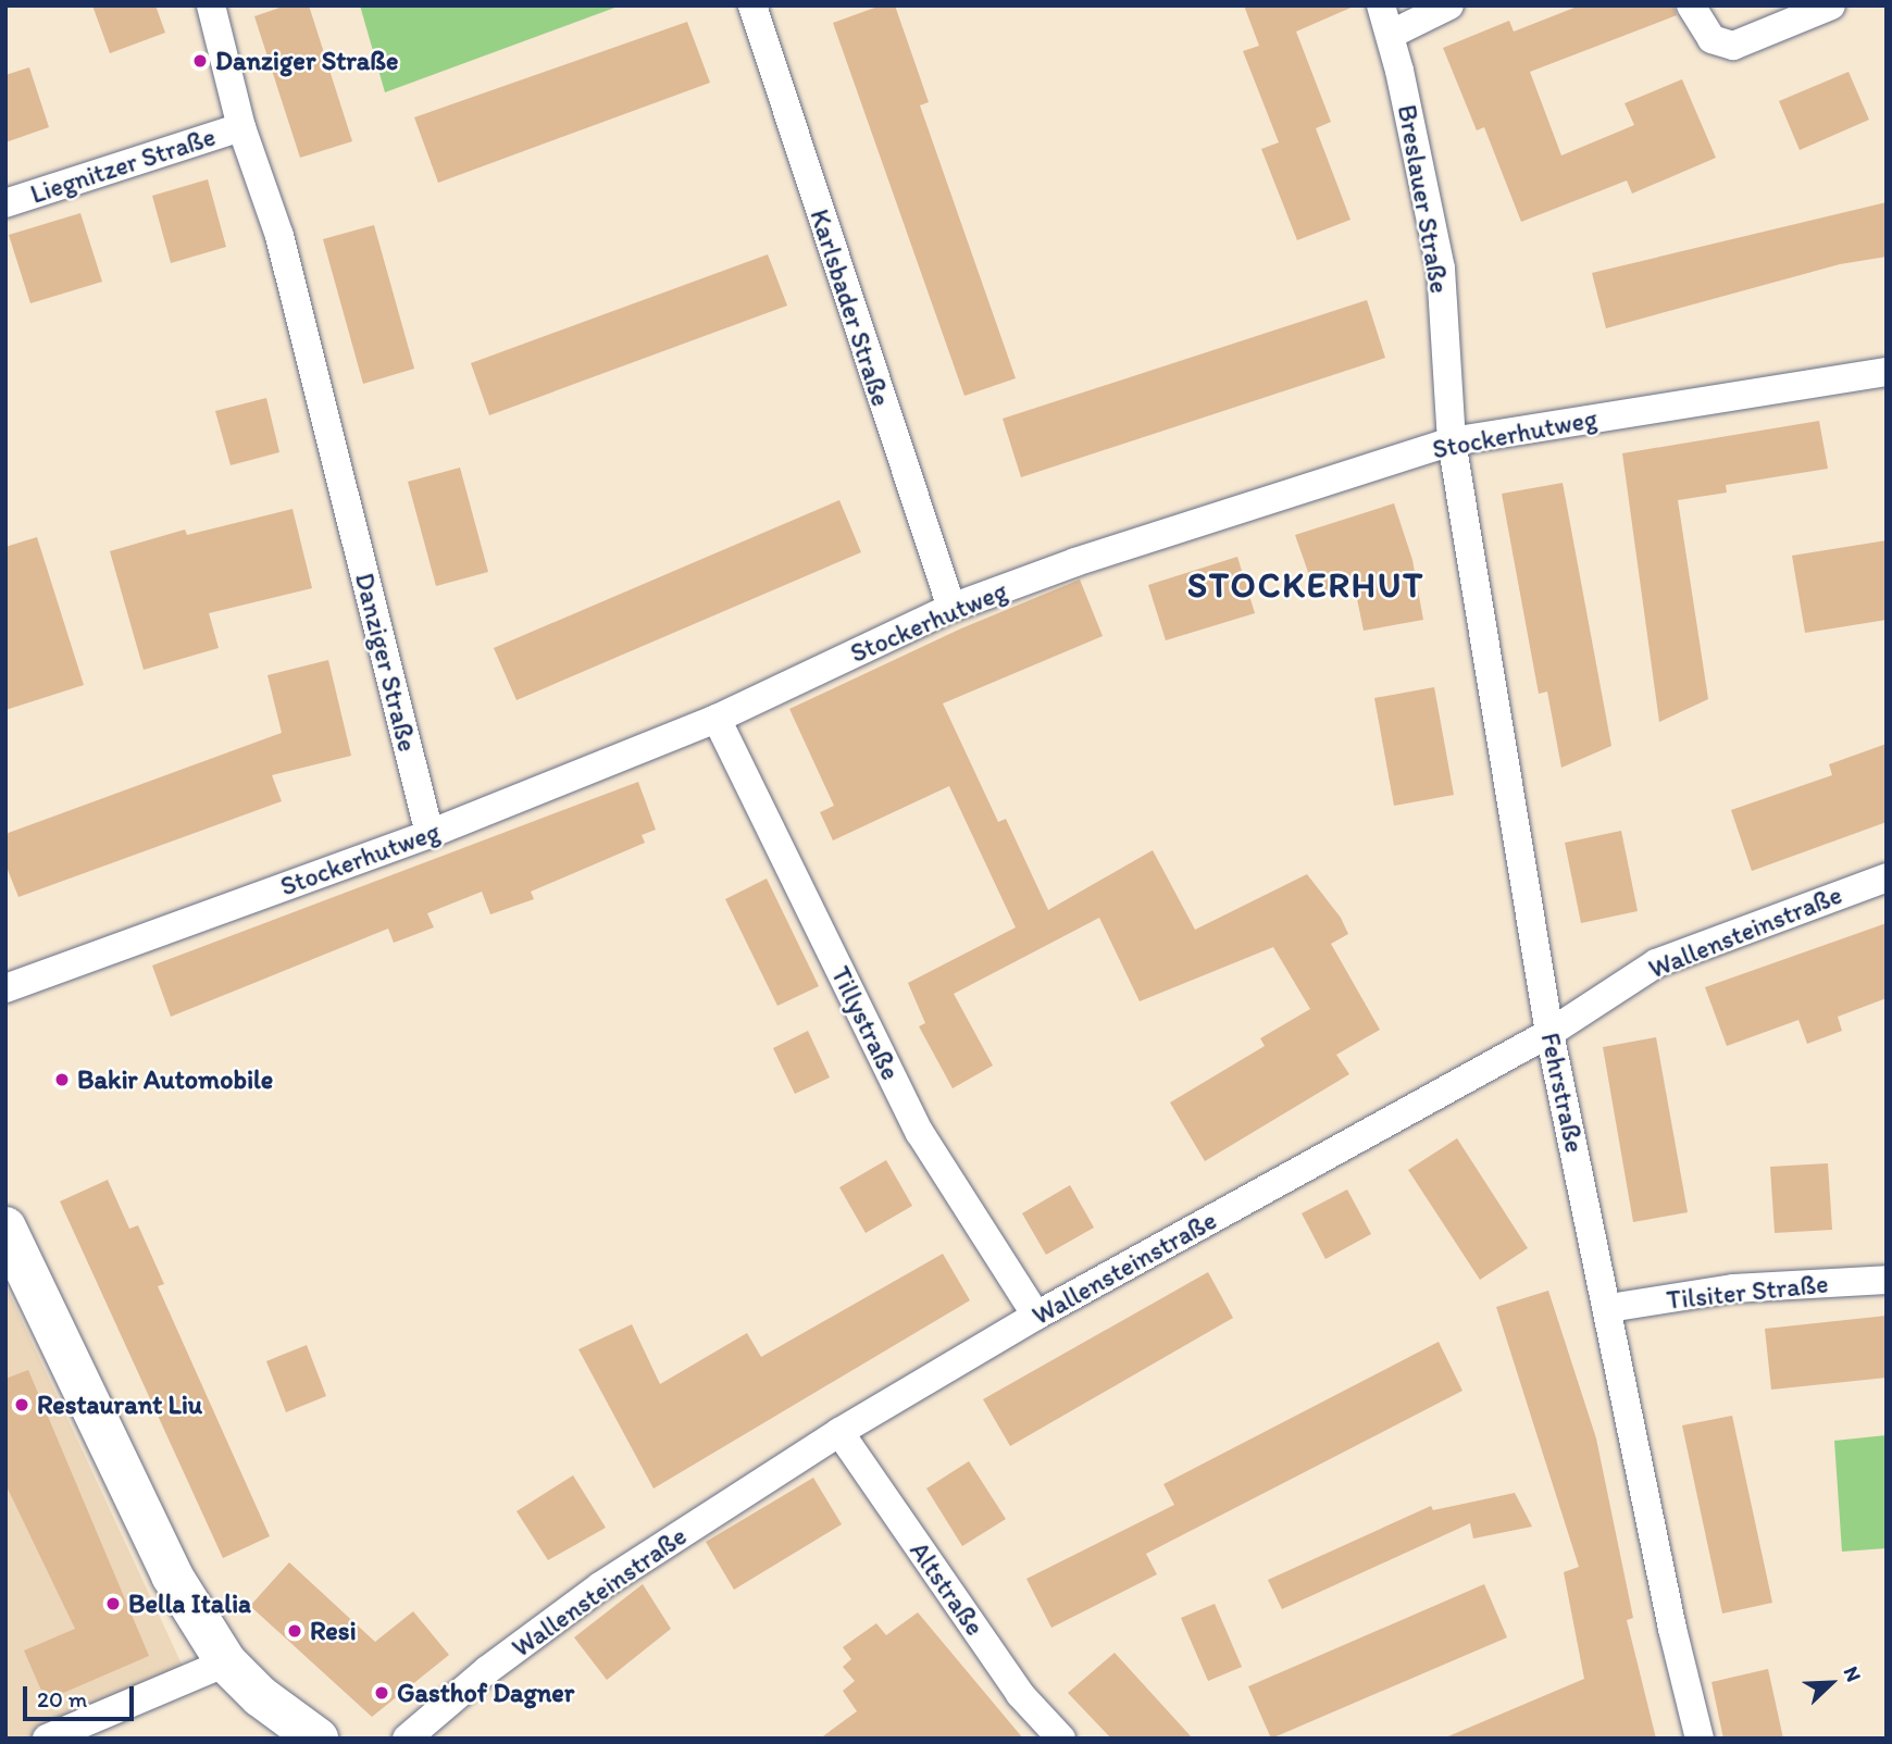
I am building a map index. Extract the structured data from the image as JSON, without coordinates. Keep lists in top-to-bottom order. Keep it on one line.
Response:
{"streets":{"street":["Liegnitzer Straße","Breslauer Straße","Karlsbader Straße","Stockerhutweg","Danziger Straße","Wallensteinstraße","Tillystraße","Fehrstraße","Tilsiter Straße","Altstraße"]},"crossings":[["Liegnitzer Straße","Danziger Straße"],["Breslauer Straße","Stockerhutweg"],["Breslauer Straße","Fehrstraße"],["Karlsbader Straße","Stockerhutweg"],["Stockerhutweg","Danziger Straße"],["Stockerhutweg","Tillystraße"],["Stockerhutweg","Fehrstraße"],["Wallensteinstraße","Tillystraße"],["Wallensteinstraße","Fehrstraße"],["Wallensteinstraße","Altstraße"],["Fehrstraße","Tilsiter Straße"]],"districts":["STOCKERHUT"],"places":["Danziger Straße","Bakir Automobile","Restaurant Liu","Bella Italia","Resi","Gasthof Dagner"],"scale_bar":"20 m","north":"top right"}
